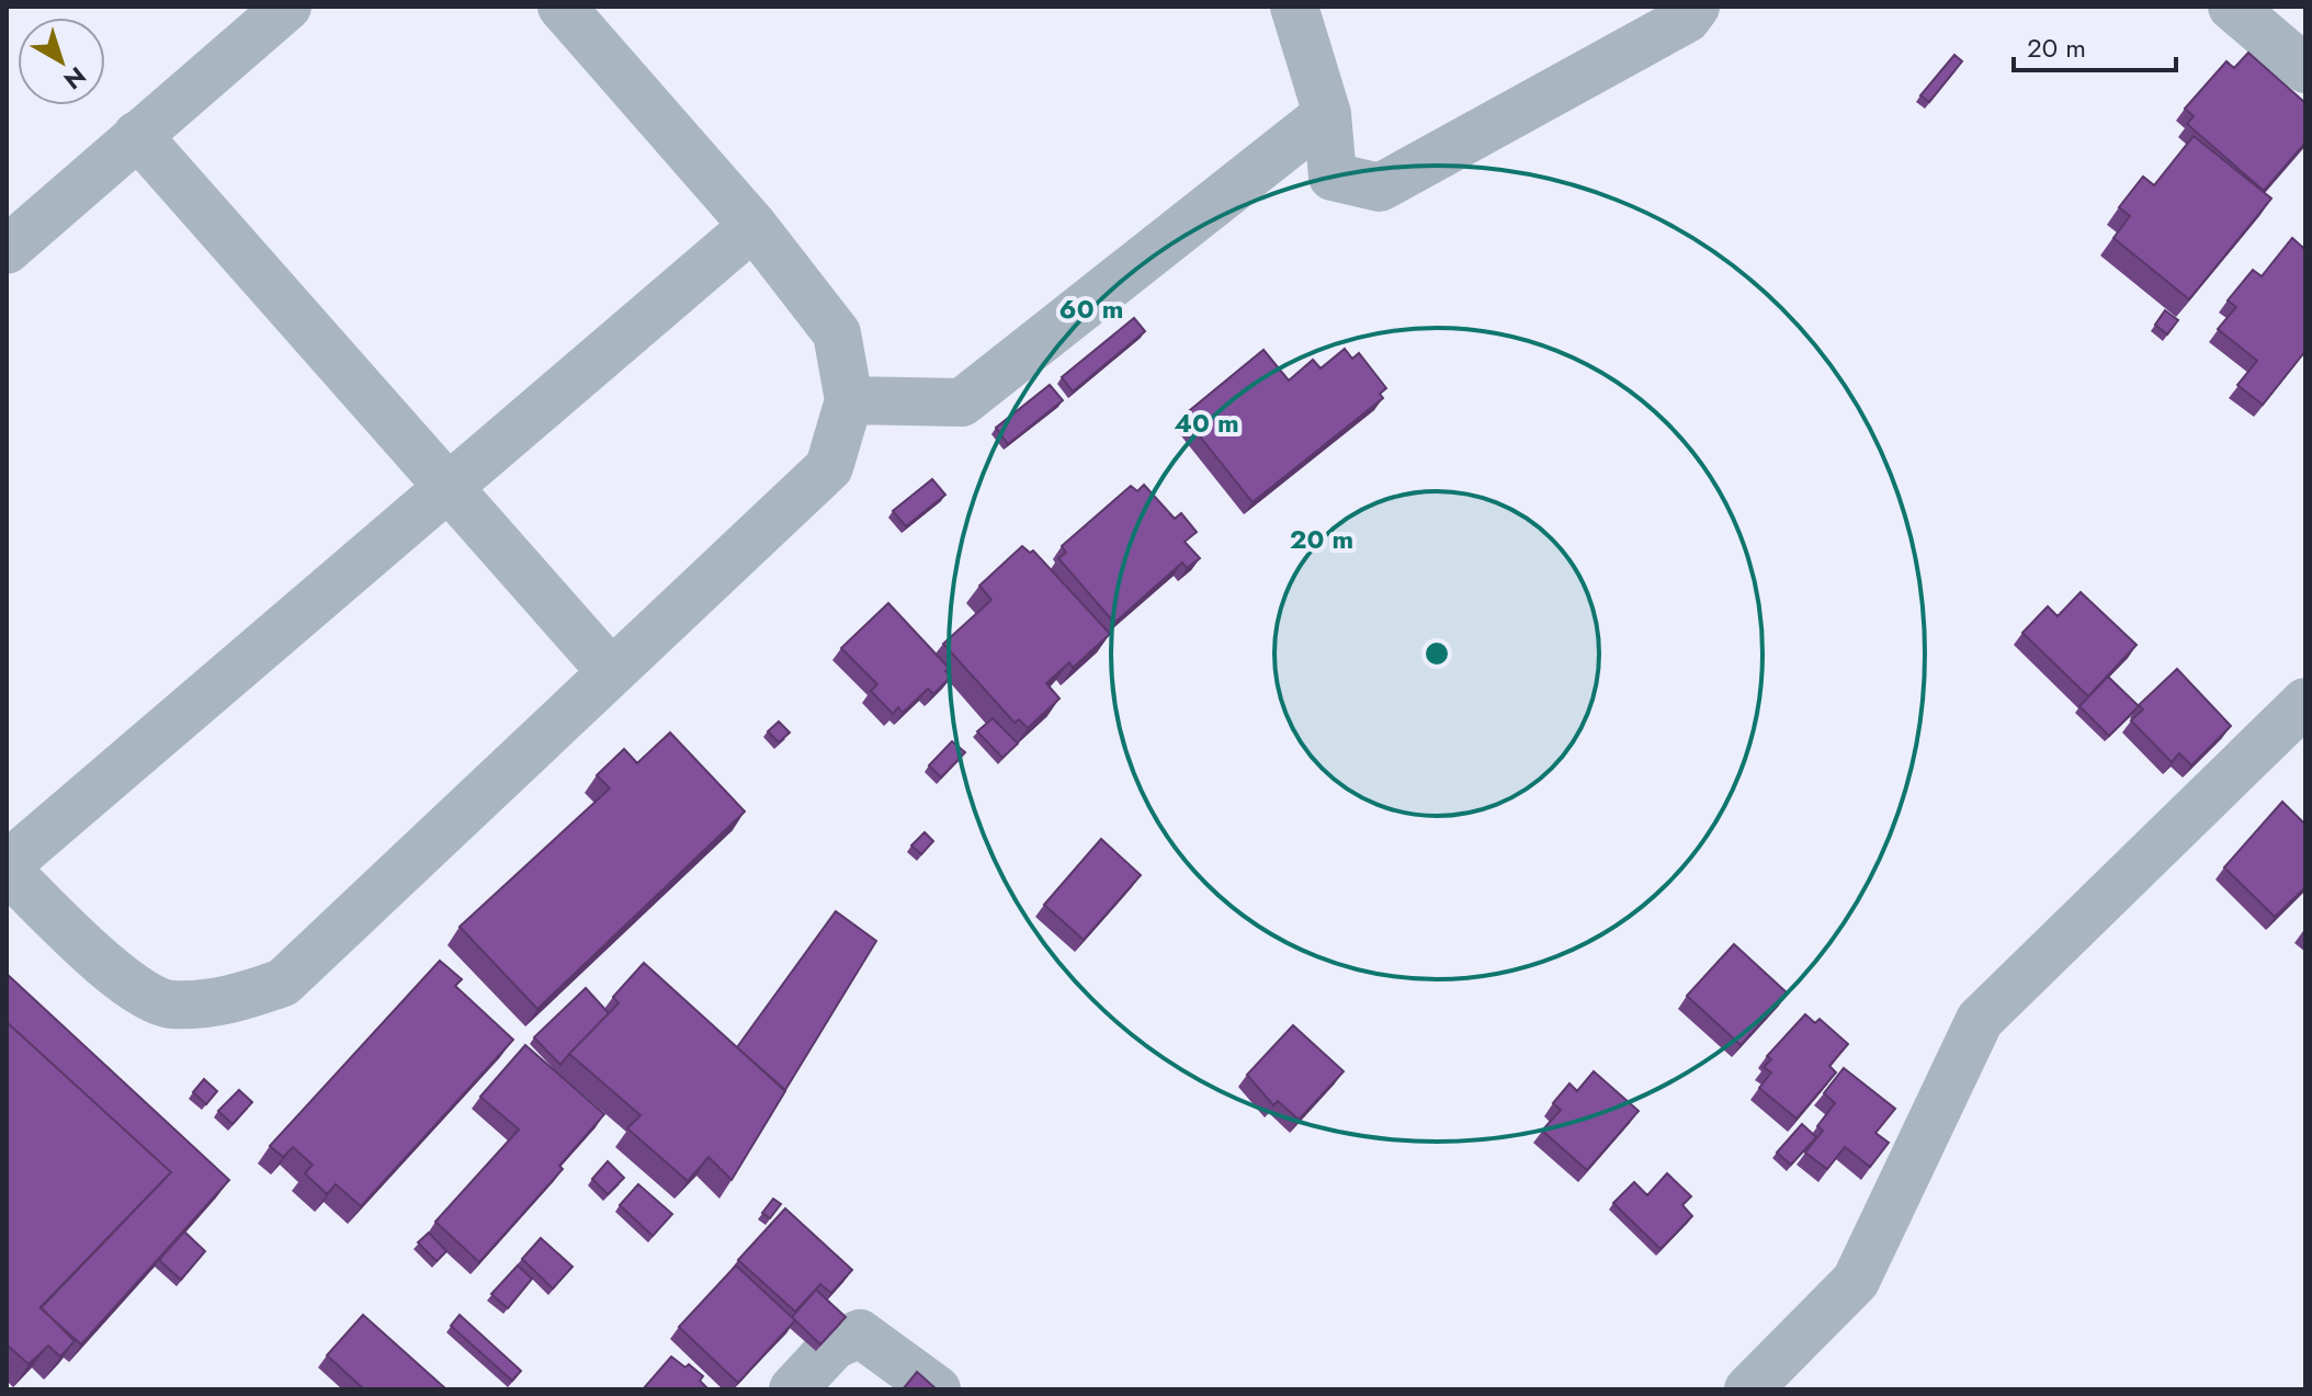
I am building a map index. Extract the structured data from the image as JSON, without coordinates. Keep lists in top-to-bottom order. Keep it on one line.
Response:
{"scale_bar":"20 m","north":"bottom right","rings":["60 m","40 m","20 m"]}
